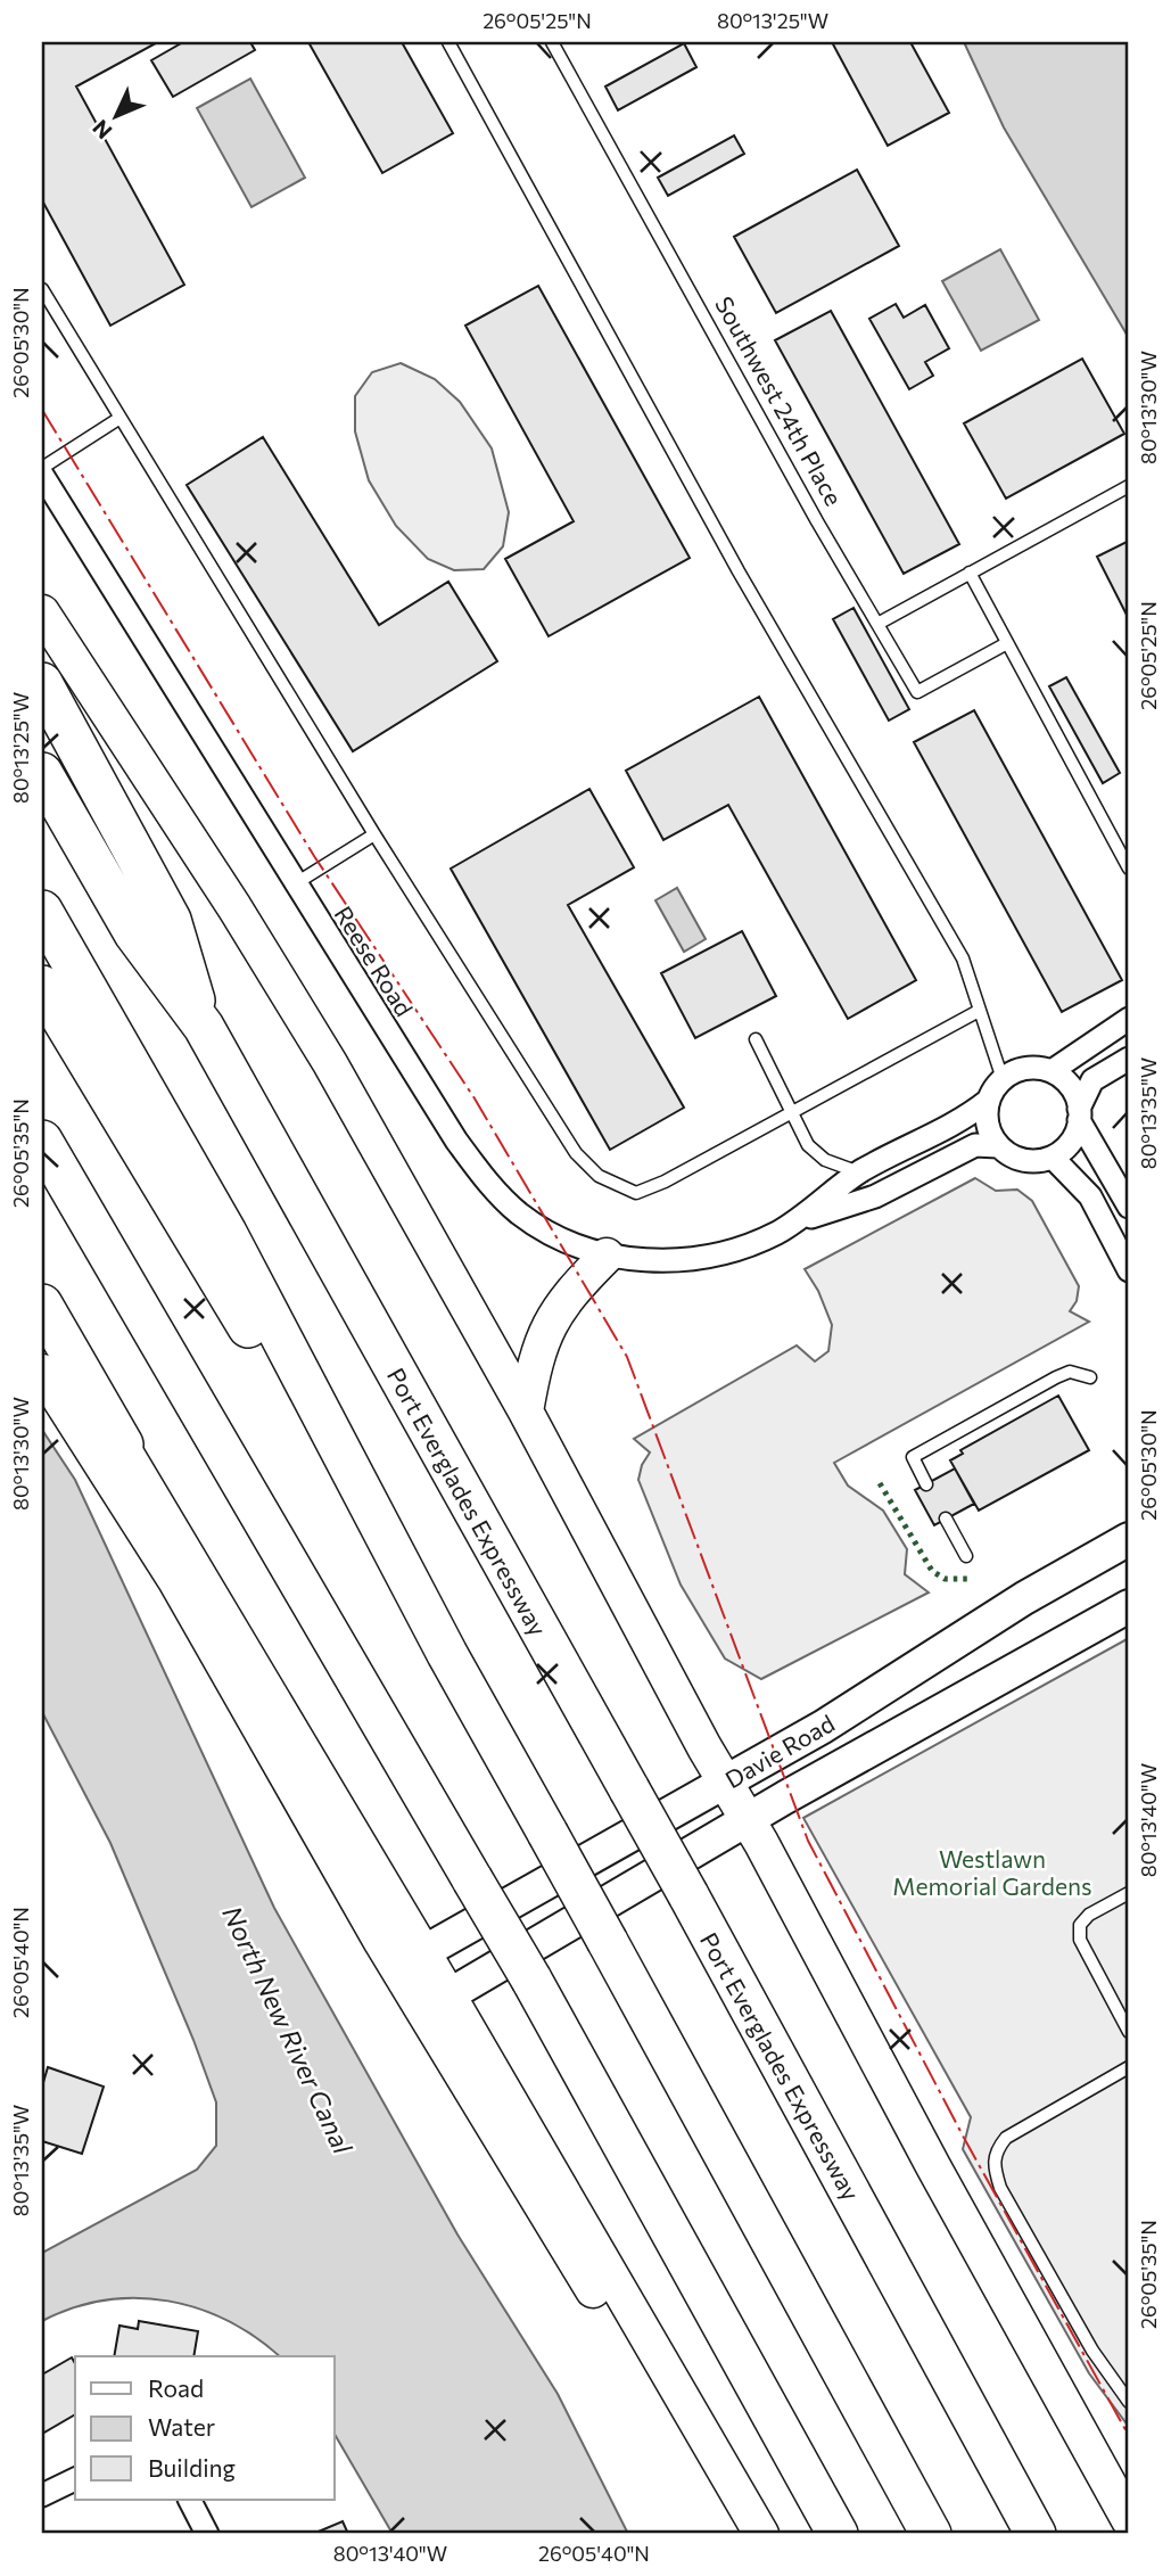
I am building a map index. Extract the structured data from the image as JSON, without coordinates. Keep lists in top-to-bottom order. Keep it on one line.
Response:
{"streets":{"highway":["Port Everglades Expressway"],"main road":["Davie Road"],"street":["Reese Road"],"lane":["Southwest 24th Place"]},"water":["North New River Canal"],"parks":["Westlawn Memorial Gardens"],"legend":["Road","Water","Building"],"north":"bottom left","coordinates":["26°05'25\"N","80°13'25\"W","26°05'30\"N","80°13'30\"W","80°13'35\"W","26°05'35\"N","80°13'40\"W","26°05'40\"N"]}
